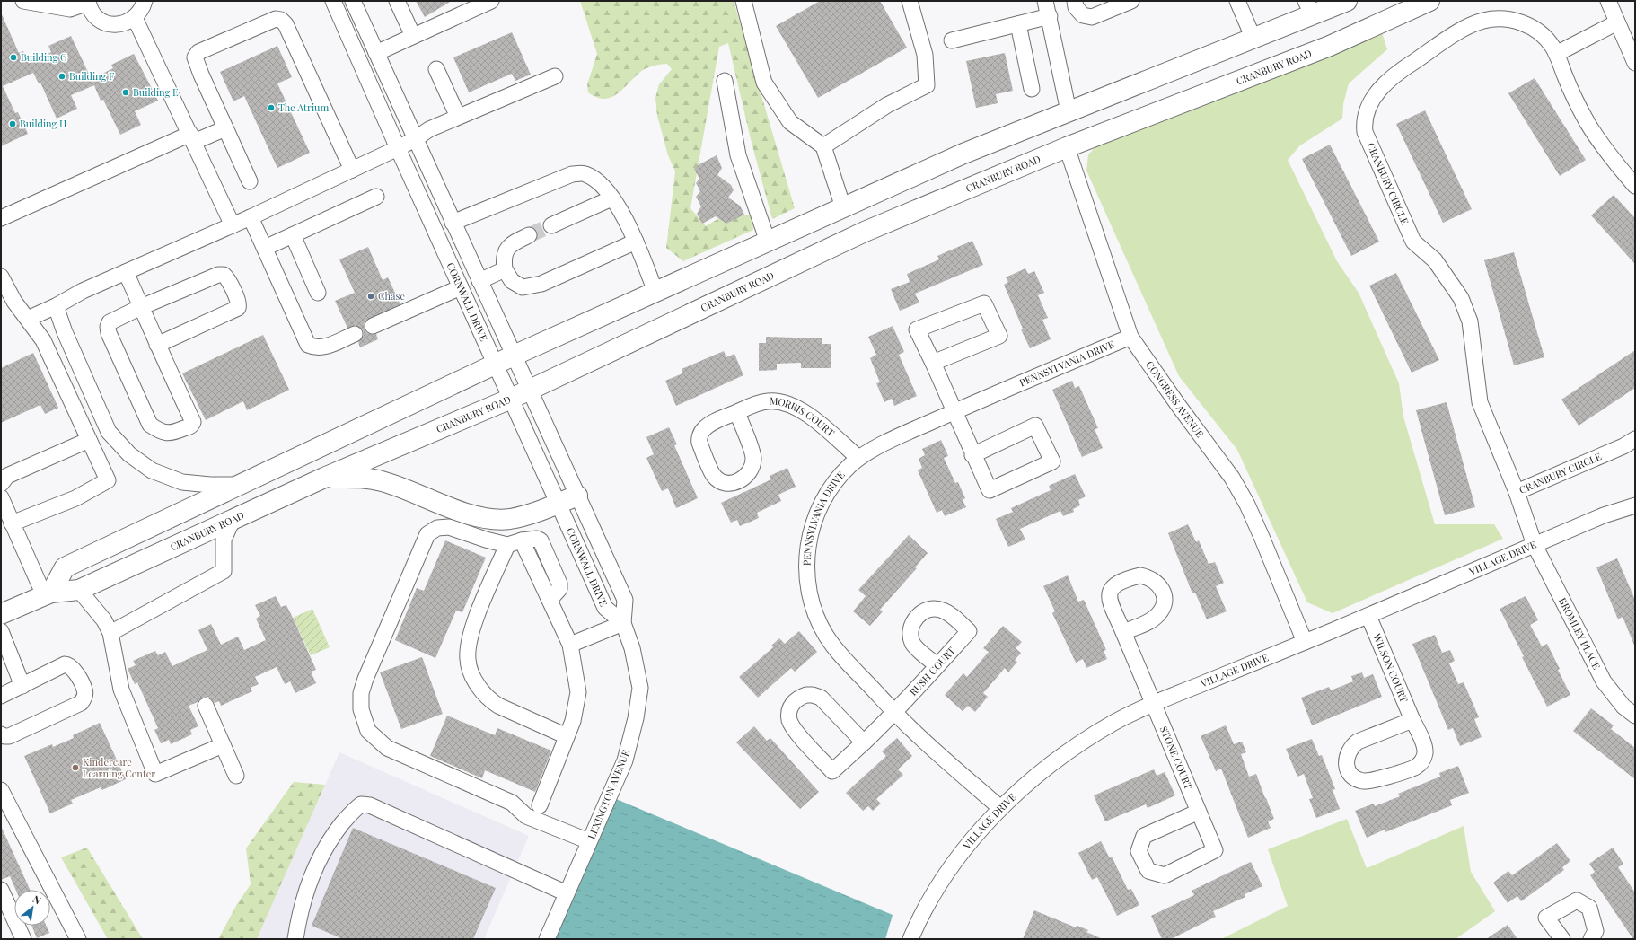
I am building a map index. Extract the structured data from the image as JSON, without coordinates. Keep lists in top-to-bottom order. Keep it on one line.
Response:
{"streets":{"main road":["CRANBURY ROAD"],"street":["CRANBURY CIRCLE","CORNWALL DRIVE","PENNSYLVANIA DRIVE","CONGRESS AVENUE","MORRIS COURT","VILLAGE DRIVE","BROMLEY PLACE","WILSON COURT","RUSH COURT","STONE COURT","LEXINGTON AVENUE"]},"crossings":[["CRANBURY ROAD","CORNWALL DRIVE"],["CRANBURY ROAD","CONGRESS AVENUE"],["CRANBURY CIRCLE","BROMLEY PLACE"],["CORNWALL DRIVE","LEXINGTON AVENUE"],["PENNSYLVANIA DRIVE","CONGRESS AVENUE"],["PENNSYLVANIA DRIVE","MORRIS COURT"],["PENNSYLVANIA DRIVE","VILLAGE DRIVE"],["PENNSYLVANIA DRIVE","RUSH COURT"],["CONGRESS AVENUE","VILLAGE DRIVE"],["VILLAGE DRIVE","BROMLEY PLACE"],["VILLAGE DRIVE","WILSON COURT"],["VILLAGE DRIVE","STONE COURT"]],"places":["Building G","Building F","Building E","The Atrium","Building H","Chase","Kindercare Learning Center"],"north":"top right"}
